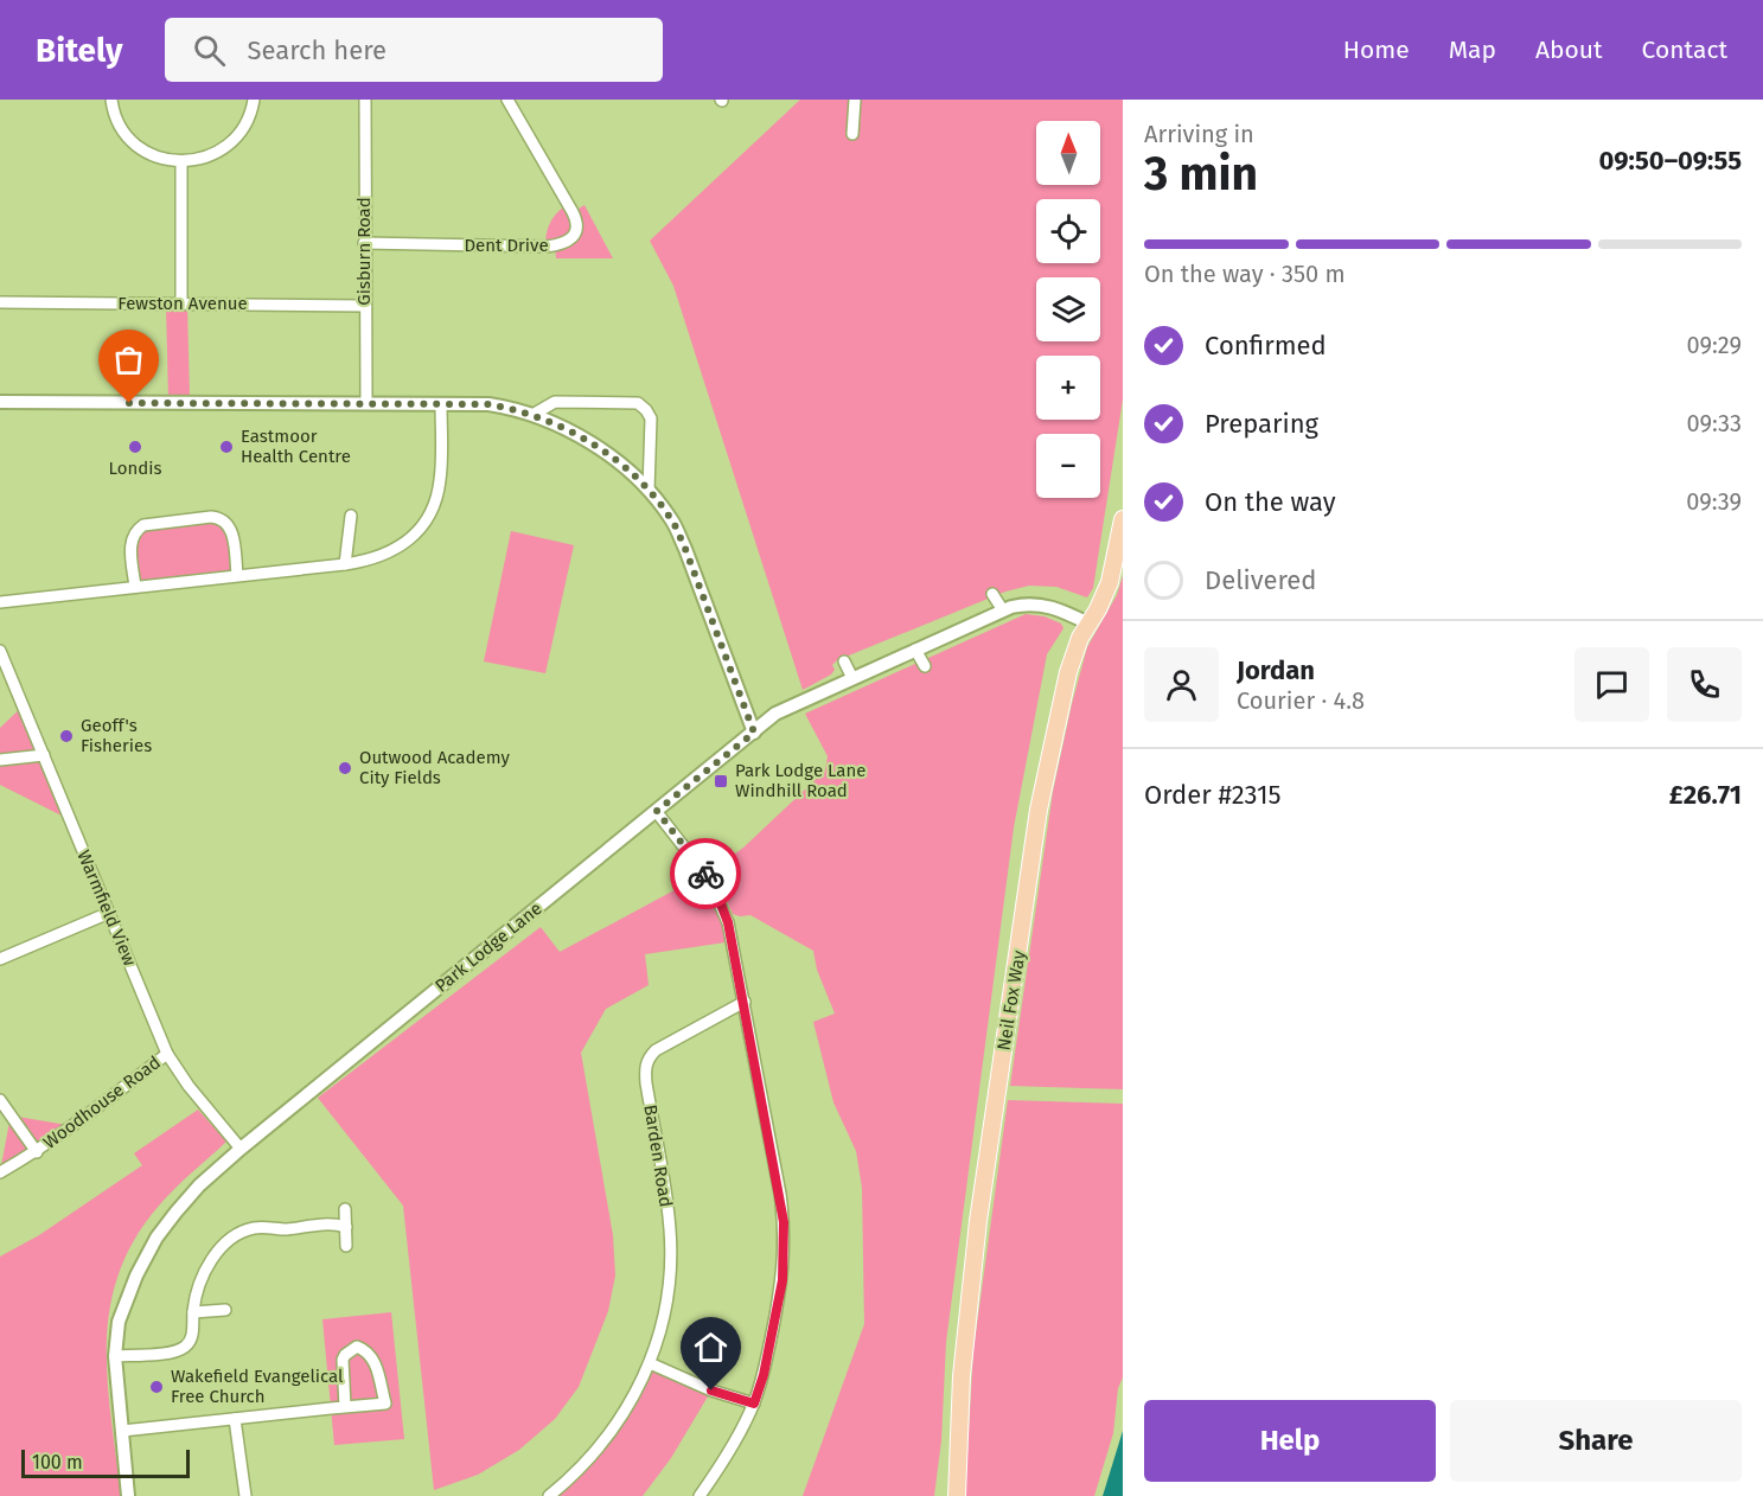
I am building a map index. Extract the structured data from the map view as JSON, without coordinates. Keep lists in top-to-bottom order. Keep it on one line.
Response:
{"streets":{"main road":["Neil Fox Way"],"street":["Dent Drive","Gisburn Road","Fewston Avenue","Warmfield View","Park Lodge Lane","Woodhouse Road","Barden Road"]},"crossings":[["Dent Drive","Gisburn Road"],["Gisburn Road","Fewston Avenue"],["Warmfield View","Park Lodge Lane"],["Warmfield View","Woodhouse Road"],["Park Lodge Lane","Neil Fox Way"]],"places":{"other":["Londis","Eastmoor Health Centre","Geoff's Fisheries","Outwood Academy City Fields","Wakefield Evangelical Free Church"],"transit":["Park Lodge Lane Windhill Road"]},"scale_bar":"100 m","north":"top","page":{"header":"Bitely","search":"Search here","nav":["Home","Map","About","Contact"],"heading":["3 min","Arriving in","09:50–09:55"],"panel":["Jordan","Courier · 4.8","Order #2315","£26.71"],"map_buttons":["+","−"],"bar":"On the way · 350 m","list":[["Confirmed","09:29"],["Preparing","09:33"],["On the way","09:39"],"Delivered"],"buttons":["Help","Share"],"scale":"100 m"}}
